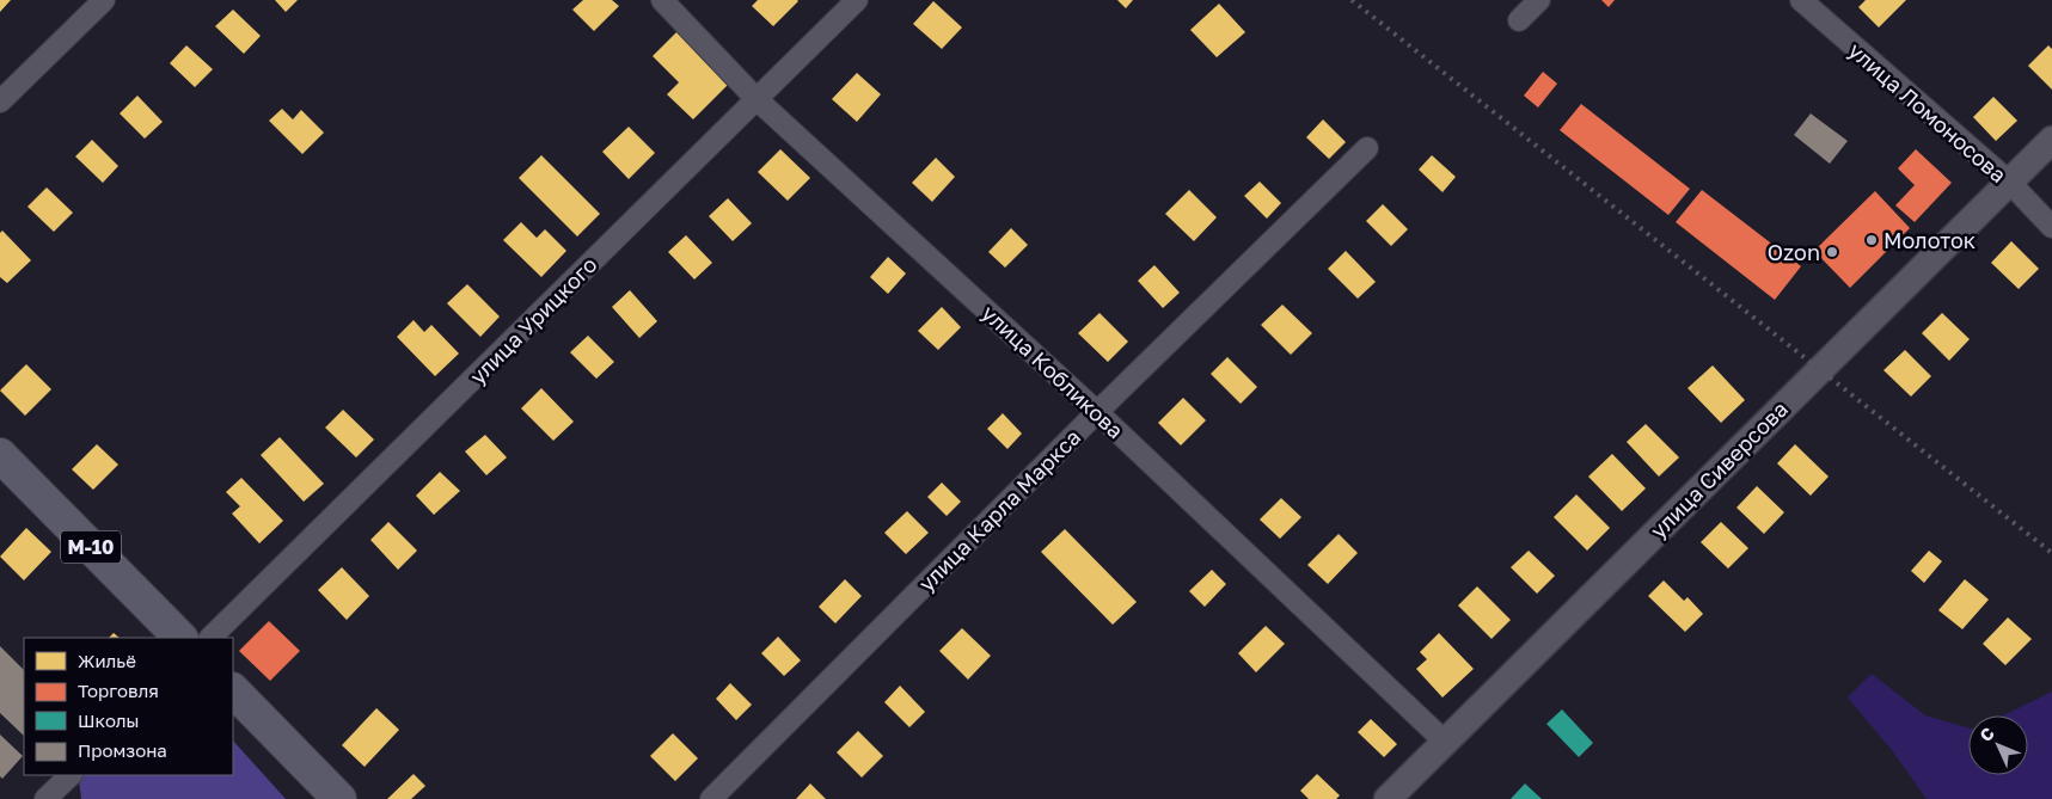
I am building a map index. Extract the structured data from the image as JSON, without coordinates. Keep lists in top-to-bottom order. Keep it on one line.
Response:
{"streets":{"highway":["М-10"],"street":["улица Ломоносова","улица Урицкого","улица Кобликова","улица Сиверсова","улица Карла Маркса"]},"crossings":[["улица Ломоносова","улица Сиверсова"],["улица Урицкого","улица Кобликова"],["улица Кобликова","улица Сиверсова"],["улица Кобликова","улица Карла Маркса"]],"places":["Молоток","Ozon"],"legend":["Жильё","Торговля","Школы","Промзона"],"north":"top left"}
